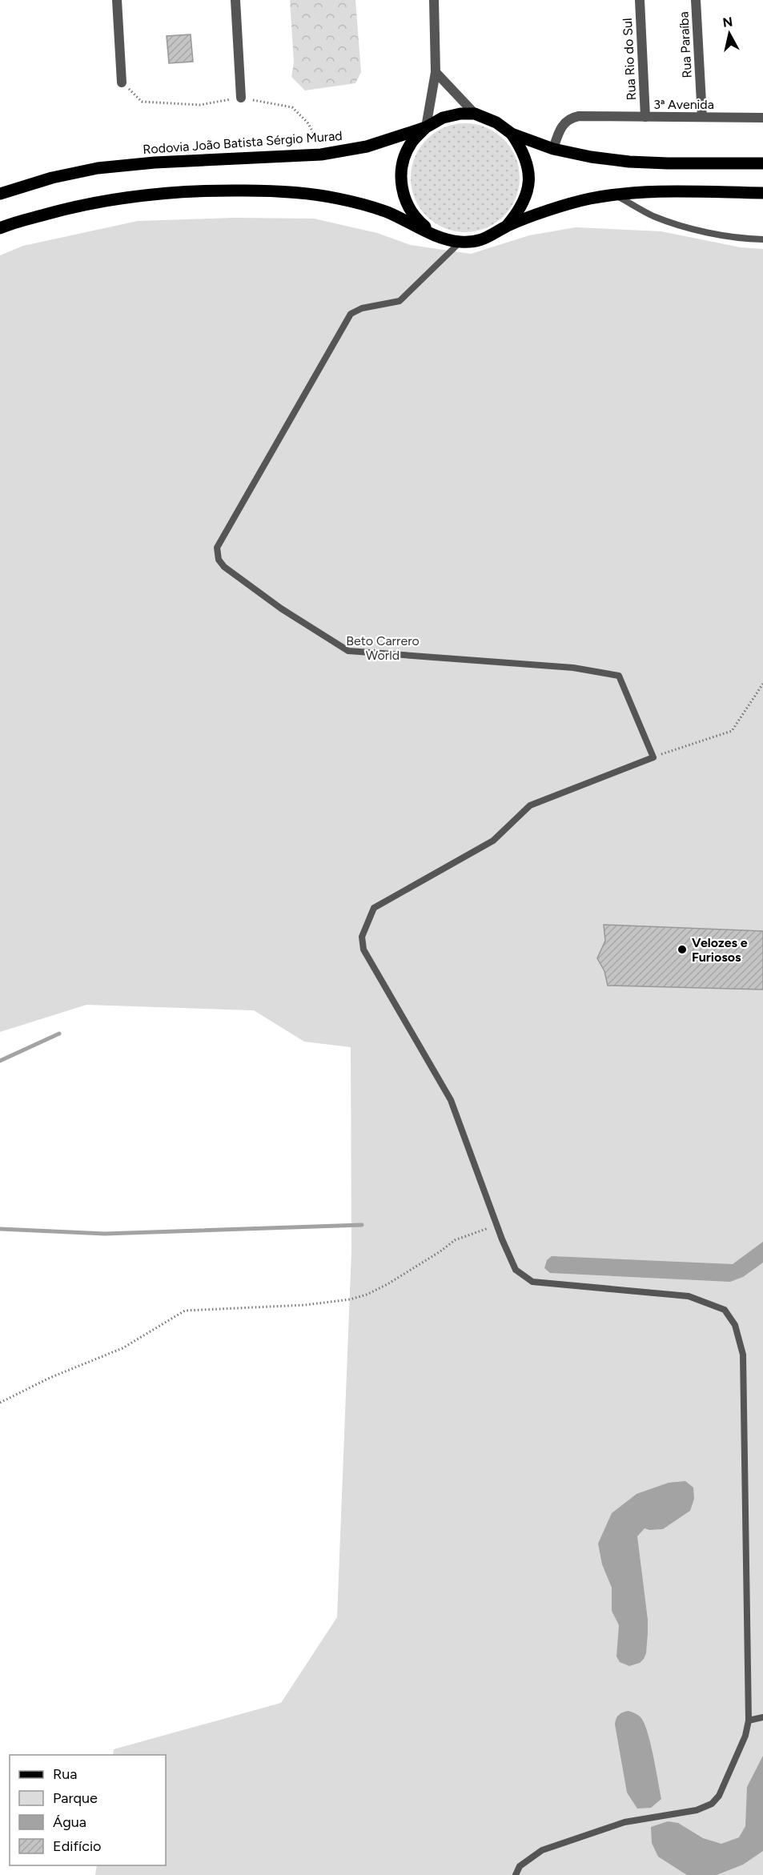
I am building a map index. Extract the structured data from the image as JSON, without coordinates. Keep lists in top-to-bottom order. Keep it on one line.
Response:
{"streets":{"main road":["Rodovia João Batista Sérgio Murad"],"street":["Rua Paraíba","Rua Rio do Sul","3ª Avenida"]},"crossings":[["Rua Paraíba","3ª Avenida"],["Rua Rio do Sul","3ª Avenida"]],"parks":["Beto Carrero World"],"places":["Velozes e Furiosos"],"legend":["Rua","Parque","Água","Edifício"],"north":"top"}
